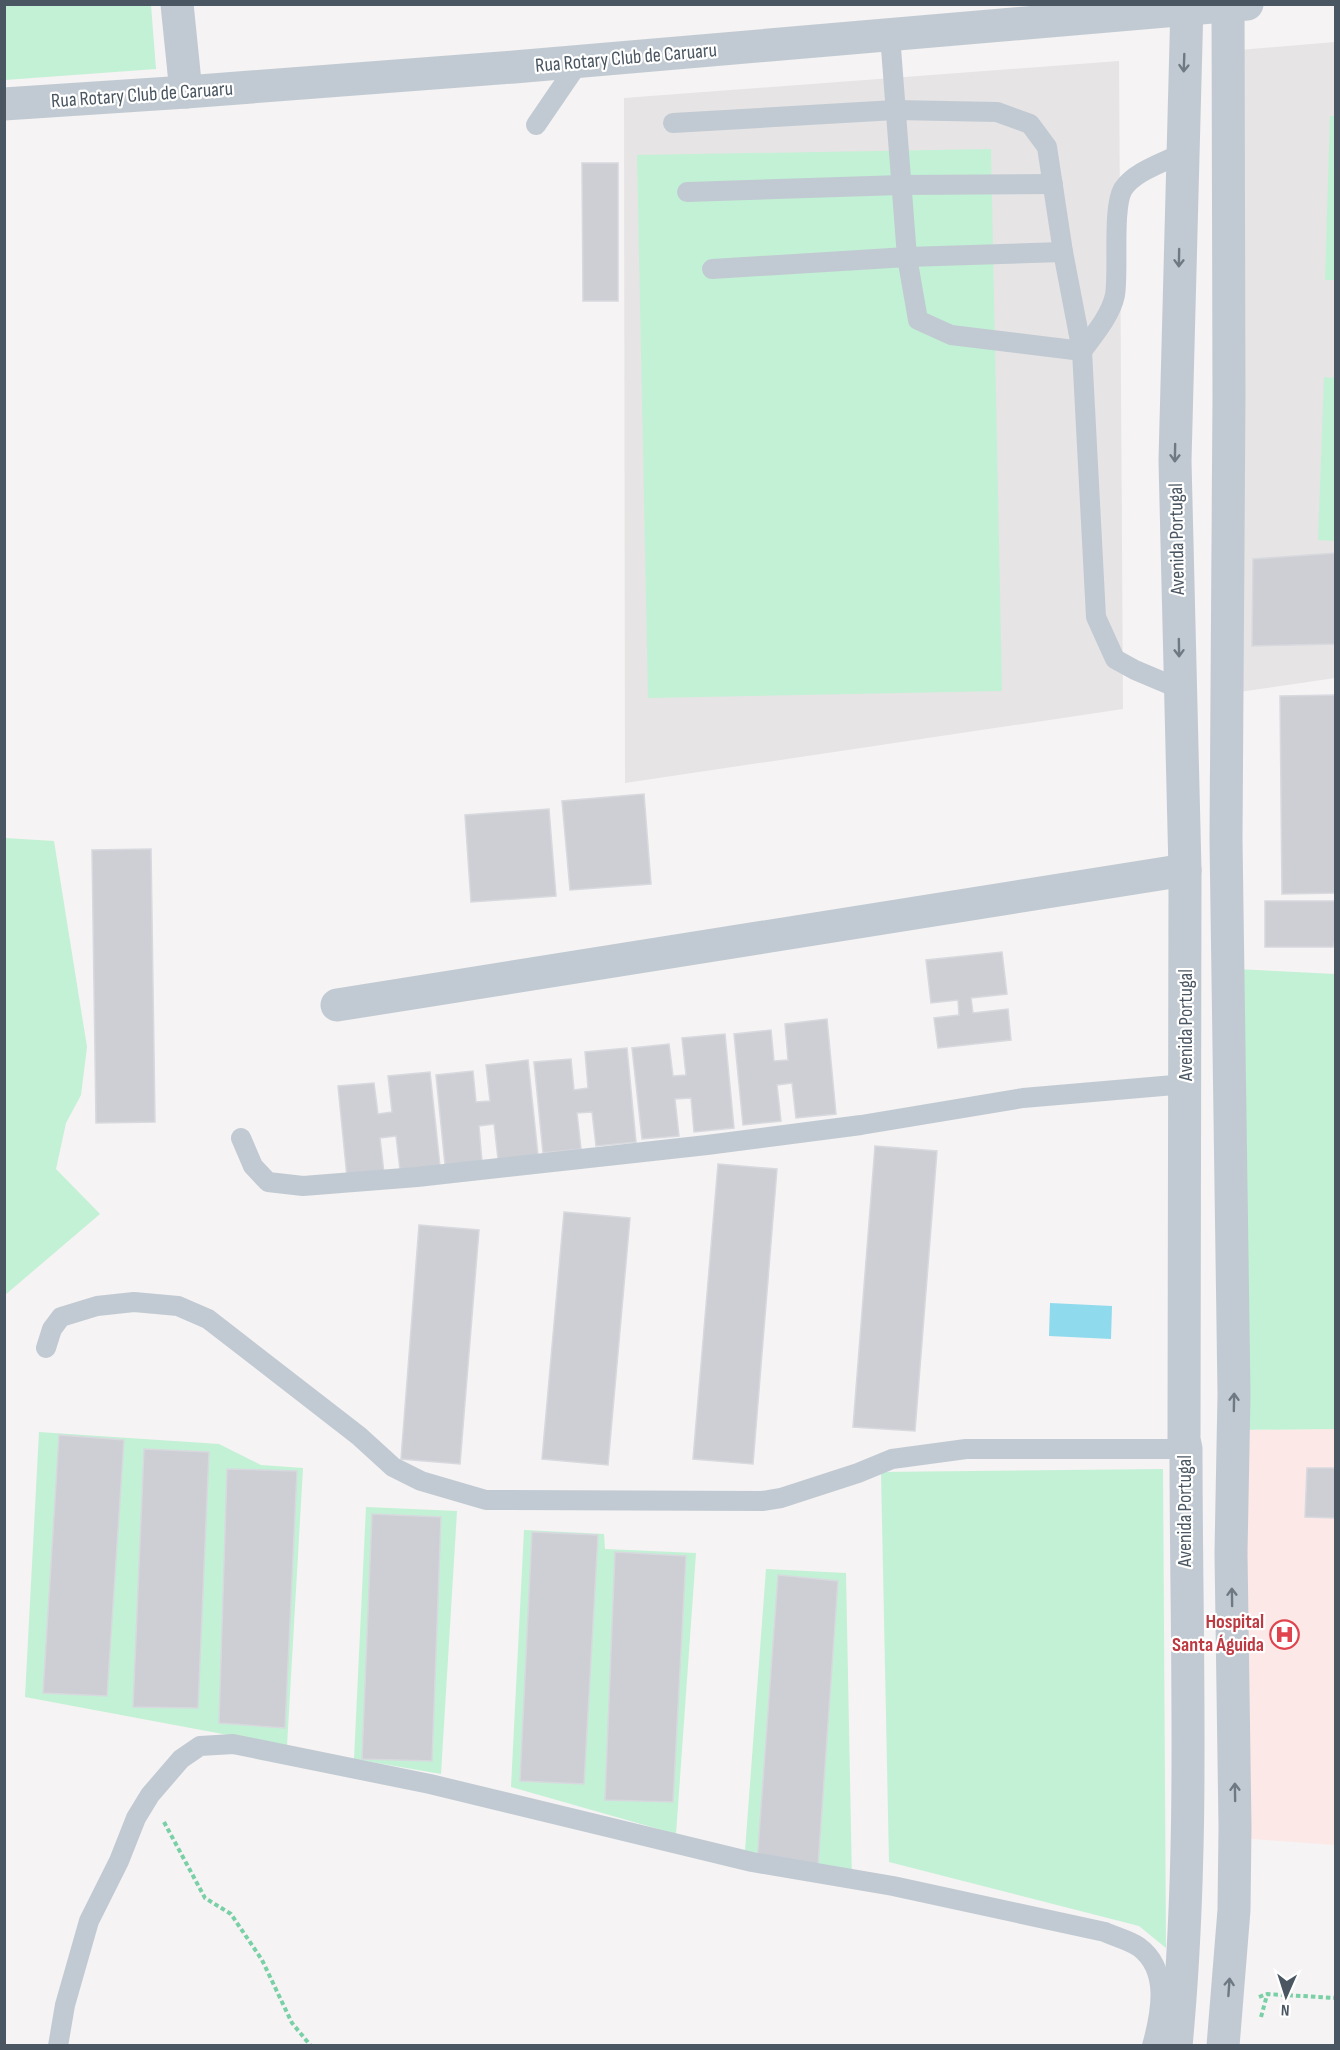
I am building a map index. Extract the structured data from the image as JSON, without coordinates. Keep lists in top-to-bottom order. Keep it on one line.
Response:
{"streets":{"street":["Rua Rotary Club de Caruaru","Avenida Portugal"]},"crossings":[["Rua Rotary Club de Caruaru","Avenida Portugal"]],"places":{"hospital":["Hospital Santa Águida"]},"north":"bottom"}
